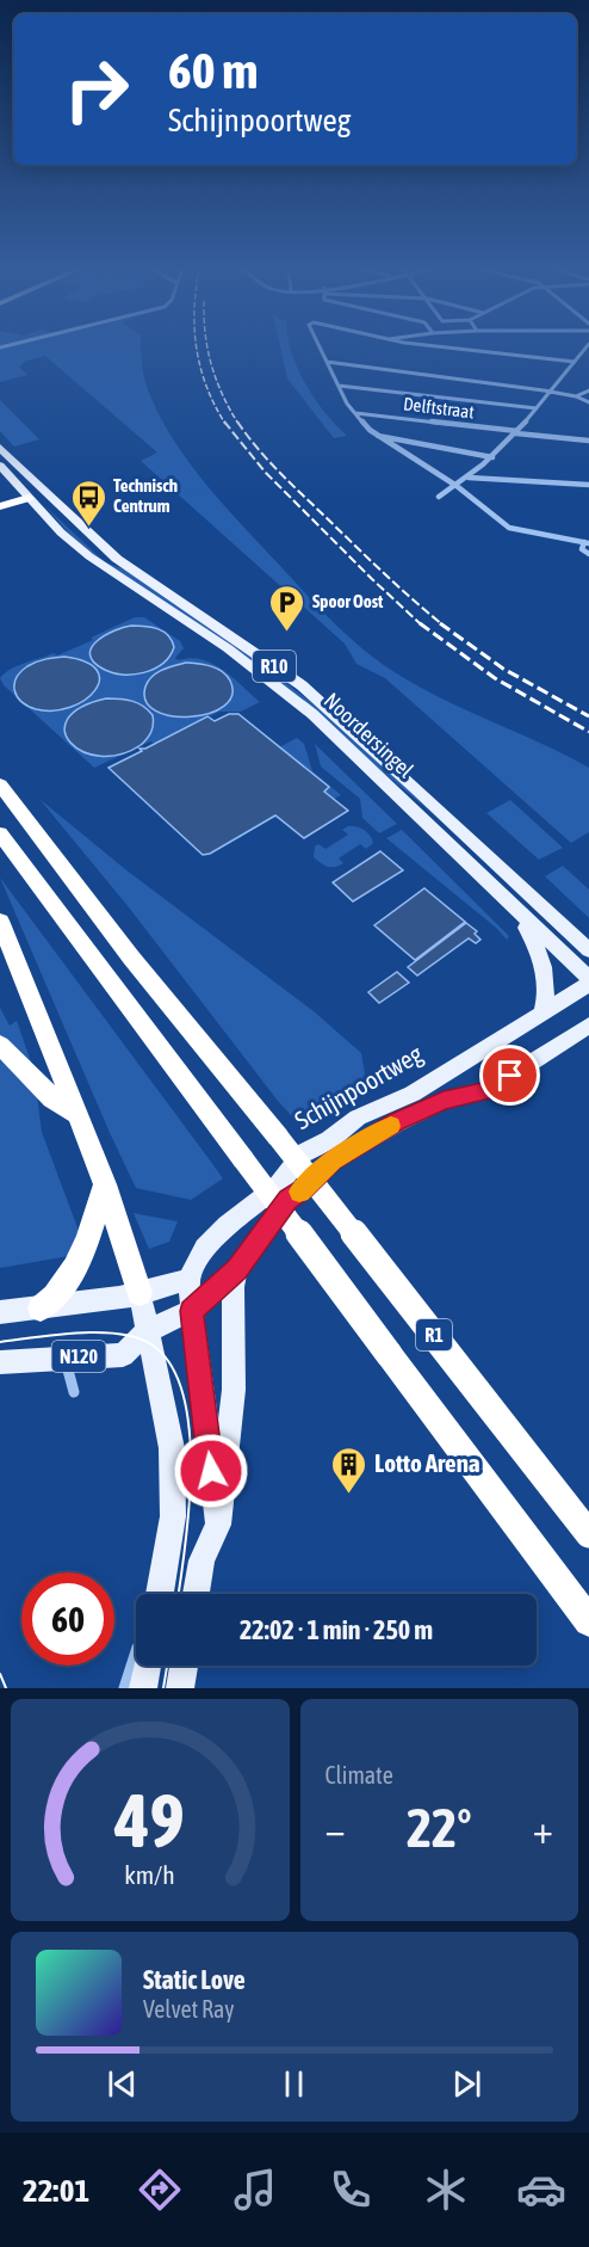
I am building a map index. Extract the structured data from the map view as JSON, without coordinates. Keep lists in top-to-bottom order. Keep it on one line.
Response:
{"streets":{"highway":["R1"],"main road":["R10","Noordersingel","Schijnpoortweg","N120"],"street":["Delftstraat"]},"places":{"bus stop":["Technisch Centrum"],"parking":["Spoor Oost"],"building":["Lotto Arena"]},"page":{"turn":["60 m","Schijnpoortweg"],"limit":"60","trip":"22:02 · 1 min · 250 m","tile":"Climate","heat":["−","22°","+"],"song":["Static Love","Velvet Ray"],"tabs":"22:01","gauge":["49","km/h"]}}
